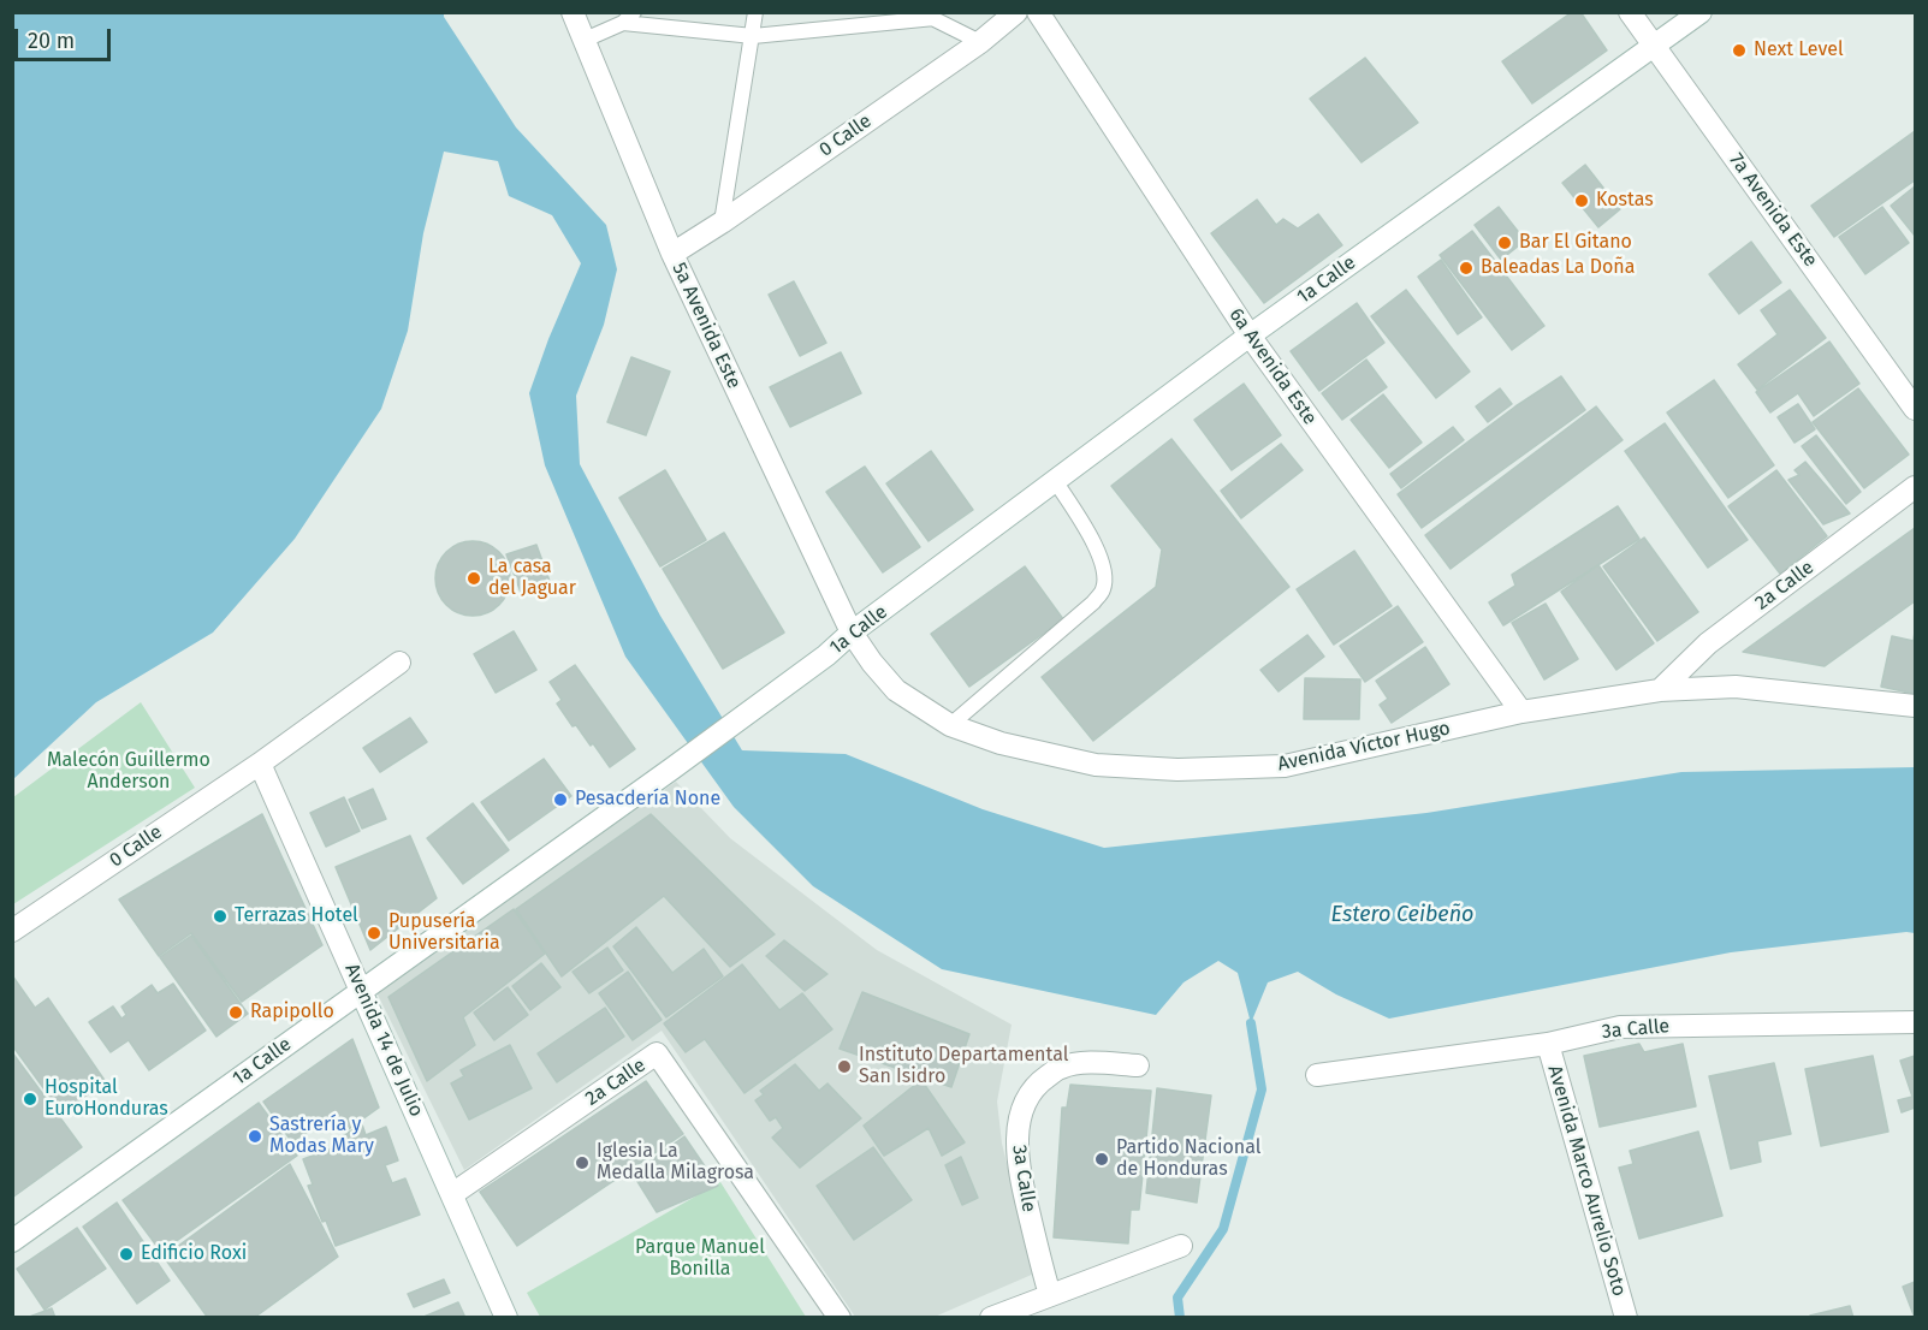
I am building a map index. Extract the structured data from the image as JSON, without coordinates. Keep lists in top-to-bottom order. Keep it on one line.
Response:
{"streets":{"street":["0 Calle","7a Avenida Este","1a Calle","5a Avenida Este","6a Avenida Este","2a Calle","Avenida Víctor Hugo","3a Calle","Avenida 14 de Julio","Avenida Marco Aurelio Soto"]},"crossings":[["0 Calle","5a Avenida Este"],["0 Calle","Avenida 14 de Julio"],["7a Avenida Este","1a Calle"],["1a Calle","5a Avenida Este"],["1a Calle","6a Avenida Este"],["1a Calle","Avenida Víctor Hugo"],["1a Calle","Avenida 14 de Julio"],["5a Avenida Este","Avenida Víctor Hugo"],["6a Avenida Este","Avenida Víctor Hugo"],["2a Calle","Avenida Víctor Hugo"],["2a Calle","Avenida 14 de Julio"],["3a Calle","Avenida Marco Aurelio Soto"]],"water":["Estero Ceibeño"],"parks":["Malecón Guillermo Anderson","Parque Manuel Bonilla"],"places":["Next Level","Kostas","Bar El Gitano","Baleadas La Doña","La casa del Jaguar","Pesacdería None","Terrazas Hotel","Pupusería Universitaria","Rapipollo","Instituto Departamental San Isidro","Hospital EuroHonduras","Sastrería y Modas Mary","Partido Nacional de Honduras","Iglesia La Medalla Milagrosa","Edificio Roxi"],"scale_bar":"20 m"}
